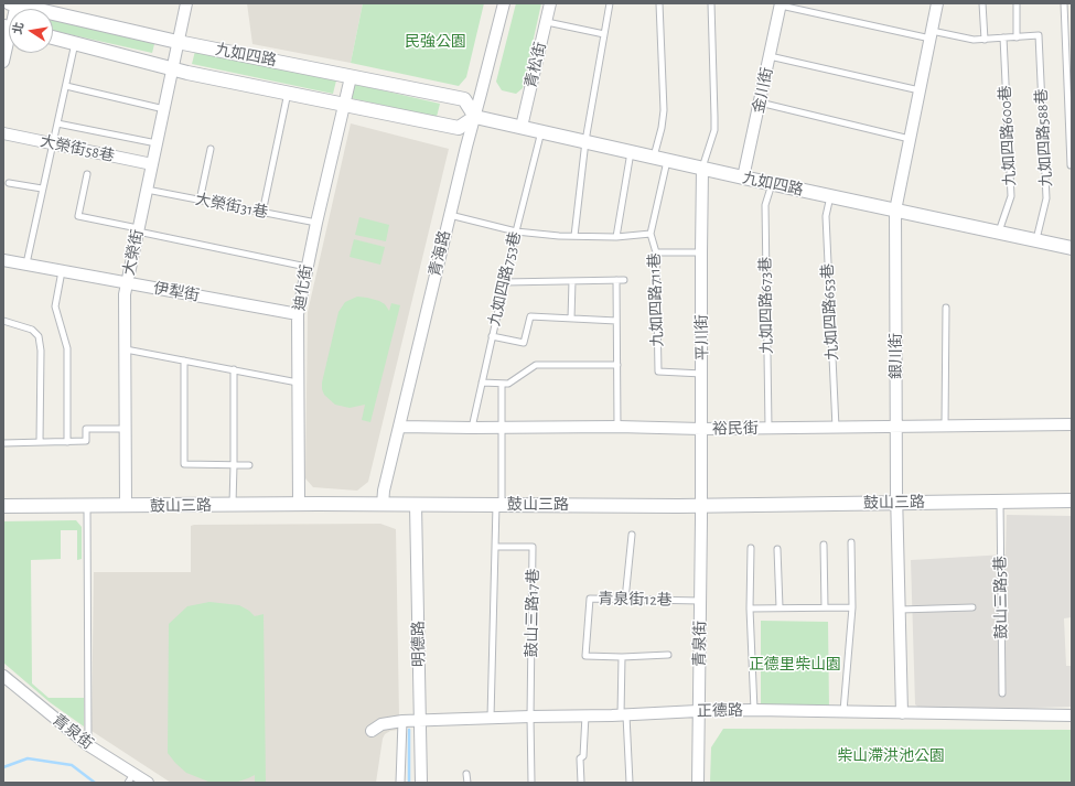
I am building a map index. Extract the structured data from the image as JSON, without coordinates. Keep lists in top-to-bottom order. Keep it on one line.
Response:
{"streets":{"street":["九如四路","青松街","金川街","大榮街58巷","大榮街","青海路","迪化街","伊犁街","平川街","銀川街","裕民街","鼓山三路","明德路","青泉街","正德路"],"lane":["九如四路600巷","九如四路588巷","大榮街31巷","九如四路753巷","九如四路711巷","九如四路673巷","九如四路653巷","鼓山三路5巷","青泉街12巷","鼓山三路17巷"]},"crossings":[["九如四路","青松街"],["九如四路","金川街"],["九如四路","九如四路600巷"],["九如四路","九如四路588巷"],["九如四路","大榮街"],["九如四路","青海路"],["九如四路","九如四路753巷"],["九如四路","迪化街"],["九如四路","九如四路711巷"],["九如四路","九如四路673巷"],["九如四路","九如四路653巷"],["九如四路","平川街"],["九如四路","銀川街"],["大榮街58巷","大榮街"],["大榮街31巷","大榮街"],["大榮街31巷","迪化街"],["大榮街","伊犁街"],["大榮街","鼓山三路"],["青海路","裕民街"],["青海路","鼓山三路"],["九如四路753巷","裕民街"],["迪化街","伊犁街"],["迪化街","鼓山三路"],["九如四路711巷","平川街"],["九如四路673巷","裕民街"],["九如四路653巷","裕民街"],["平川街","裕民街"],["平川街","鼓山三路"],["平川街","青泉街"],["銀川街","裕民街"],["銀川街","鼓山三路"],["銀川街","正德路"],["鼓山三路","鼓山三路5巷"],["鼓山三路","明德路"],["鼓山三路","青泉街"],["青泉街12巷","青泉街"],["鼓山三路17巷","正德路"],["明德路","正德路"],["青泉街","正德路"]],"parks":["民強公園","正德里柴山園","柴山滯洪池公園"],"north":"left"}
